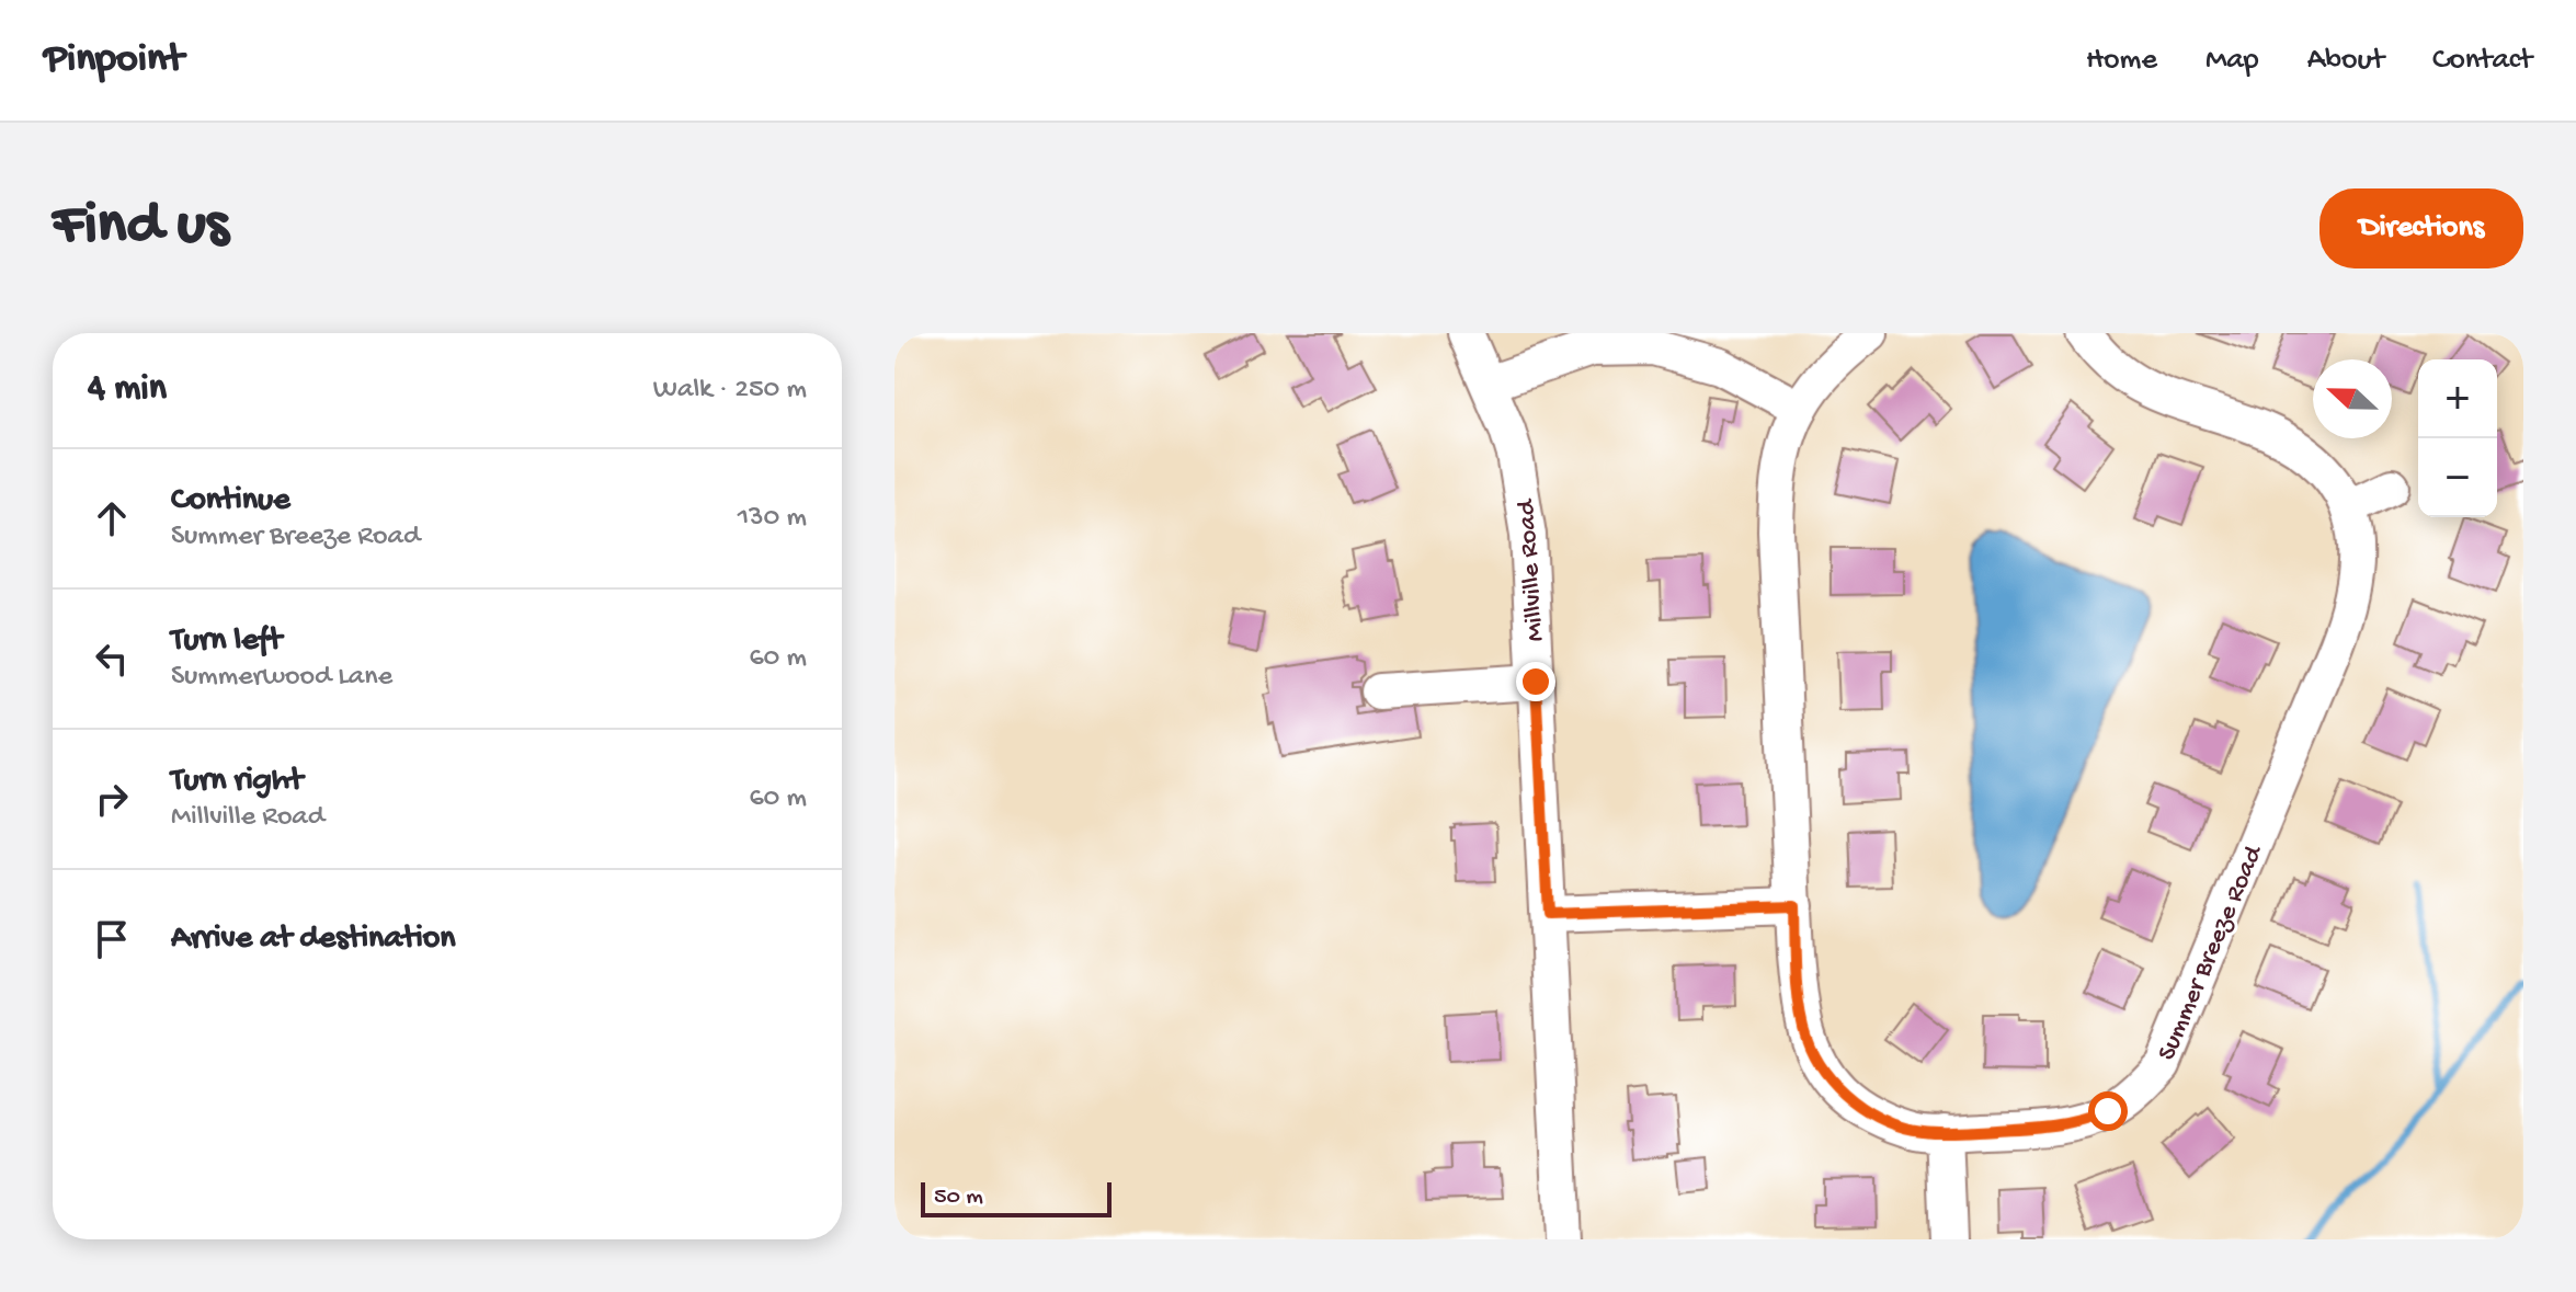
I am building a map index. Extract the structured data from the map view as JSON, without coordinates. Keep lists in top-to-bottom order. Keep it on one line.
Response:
{"streets":{"street":["Millville Road","Summer Breeze Road"]},"scale_bar":"50 m","north":"left","page":{"header":"Pinpoint","nav":["Home","Map","About","Contact"],"buttons":"Directions","title":"Find us","heading":["4 min","Walk · 250 m"],"map_buttons":["+","−"],"list":[["Continue","Summer Breeze Road","130 m"],["Turn left","Summerwood Lane","60 m"],["Turn right","Millville Road","60 m"],"Arrive at destination"],"scale":"50 m"}}
